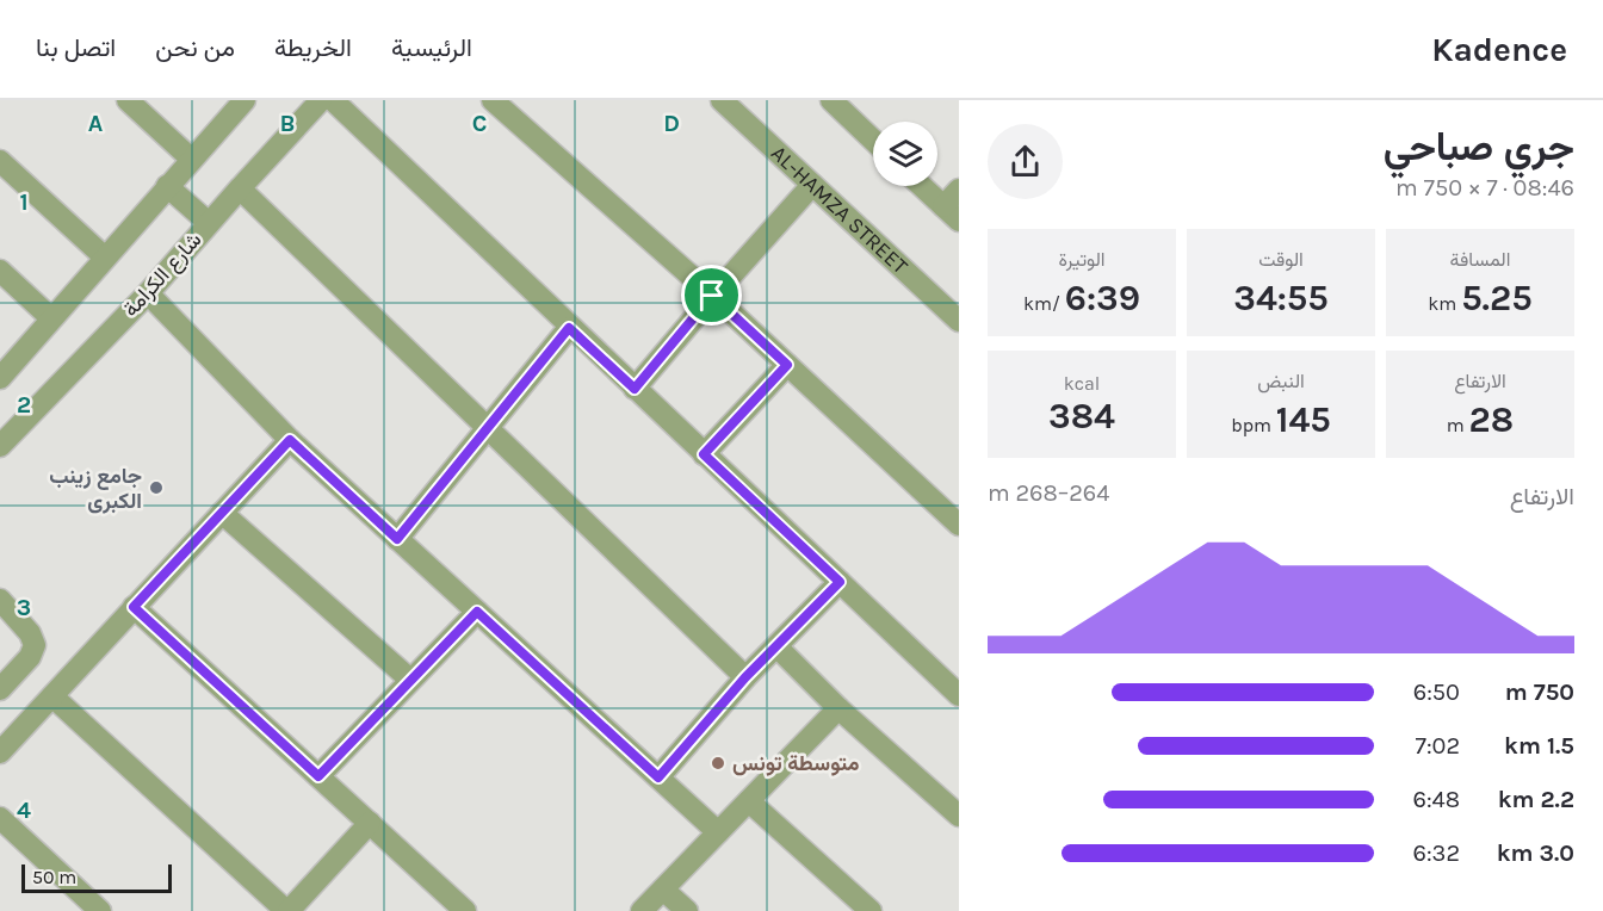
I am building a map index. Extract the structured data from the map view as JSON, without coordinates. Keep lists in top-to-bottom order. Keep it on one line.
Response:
{"streets":{"street":["AL-HAMZA STREET","شارع الكرامة"]},"places":["جامع زينب الكبرى","متوسطة تونس"],"scale_bar":"50 m","page":{"header":"Kadence","nav":["الرئيسية","الخريطة","من نحن","اتصل بنا"],"heading":["جري صباحي","08:46 · 7 × 750 m"],"stats":[["المسافة","5.25 km"],["الوقت","34:55"],["الوتيرة","6:39 /km"],["الارتفاع","28 m"],["النبض","145 bpm"],["kcal","384"]],"chart":["الارتفاع","264–268 m"],"list":[{"name":"750 m","note":"6:50"},{"name":"1.5 km","note":"7:02"},{"name":"2.2 km","note":"6:48"},{"name":"3.0 km","note":"6:32"}],"scale":"50 m"},"grid":{"columns":["A","B","C","D"],"rows":["1","2","3","4"]}}
